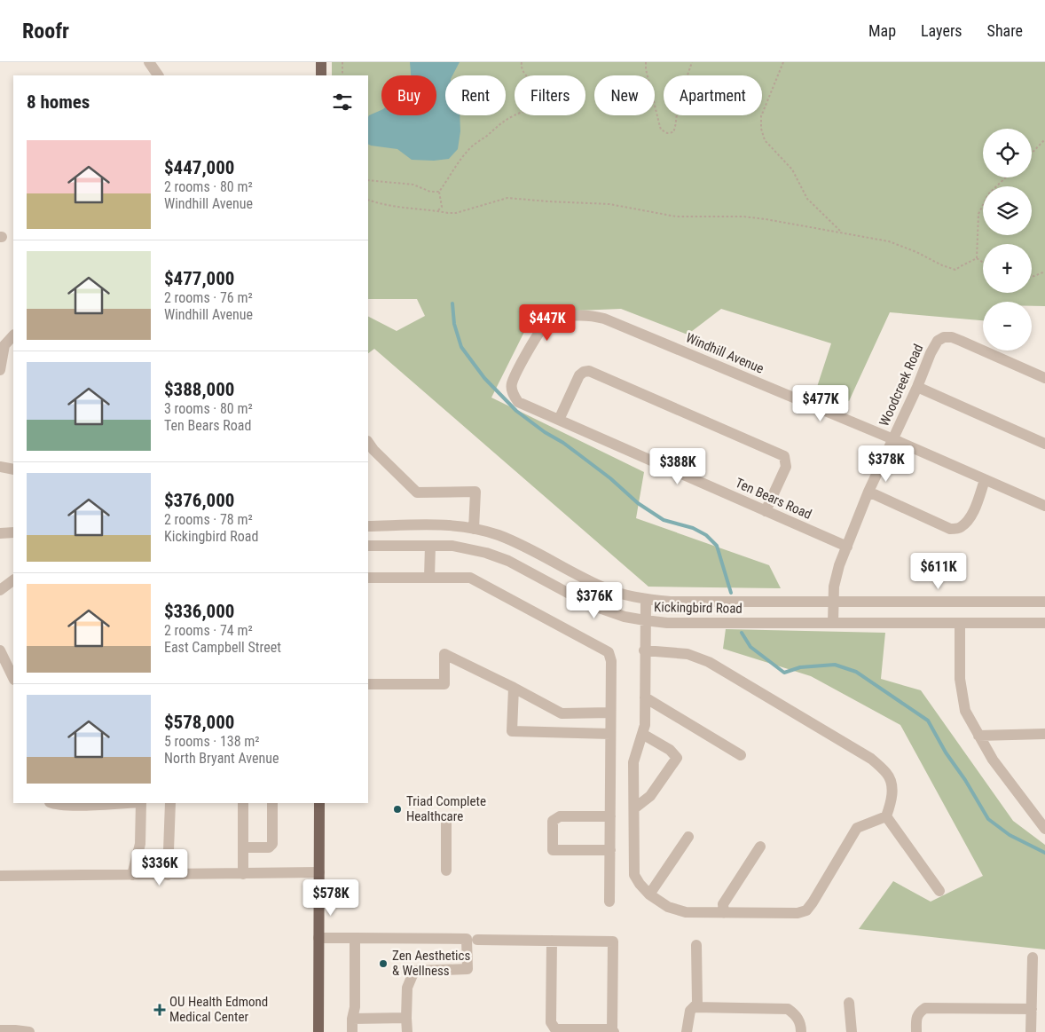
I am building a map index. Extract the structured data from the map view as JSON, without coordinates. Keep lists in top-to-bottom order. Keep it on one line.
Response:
{"streets":{"street":["Windhill Avenue","Woodcreek Road","Ten Bears Road","Kickingbird Road"]},"crossings":[["Windhill Avenue","Woodcreek Road"],["Windhill Avenue","Ten Bears Road"],["Woodcreek Road","Ten Bears Road"],["Woodcreek Road","Kickingbird Road"]],"places":{"other":["Triad Complete Healthcare","Zen Aesthetics & Wellness"],"health":["OU Health Edmond Medical Center"]},"page":{"header":"Roofr","nav":["Map","Layers","Share"],"chip":["Buy","Rent","Filters","New","Apartment"],"heading":"8 homes","map_buttons":["+","−"],"list":[{"name":"$447,000","note":"2 rooms · 80 m² · Windhill Avenue"},{"name":"$477,000","note":"2 rooms · 76 m² · Windhill Avenue"},{"name":"$388,000","note":"3 rooms · 80 m² · Ten Bears Road"},{"name":"$376,000","note":"2 rooms · 78 m² · Kickingbird Road"},{"name":"$336,000","note":"2 rooms · 74 m² · East Campbell Street"},{"name":"$578,000","note":"5 rooms · 138 m² · North Bryant Avenue"}],"price":["$447K","$477K","$378K","$388K","$611K","$376K","$336K","$578K"]}}
